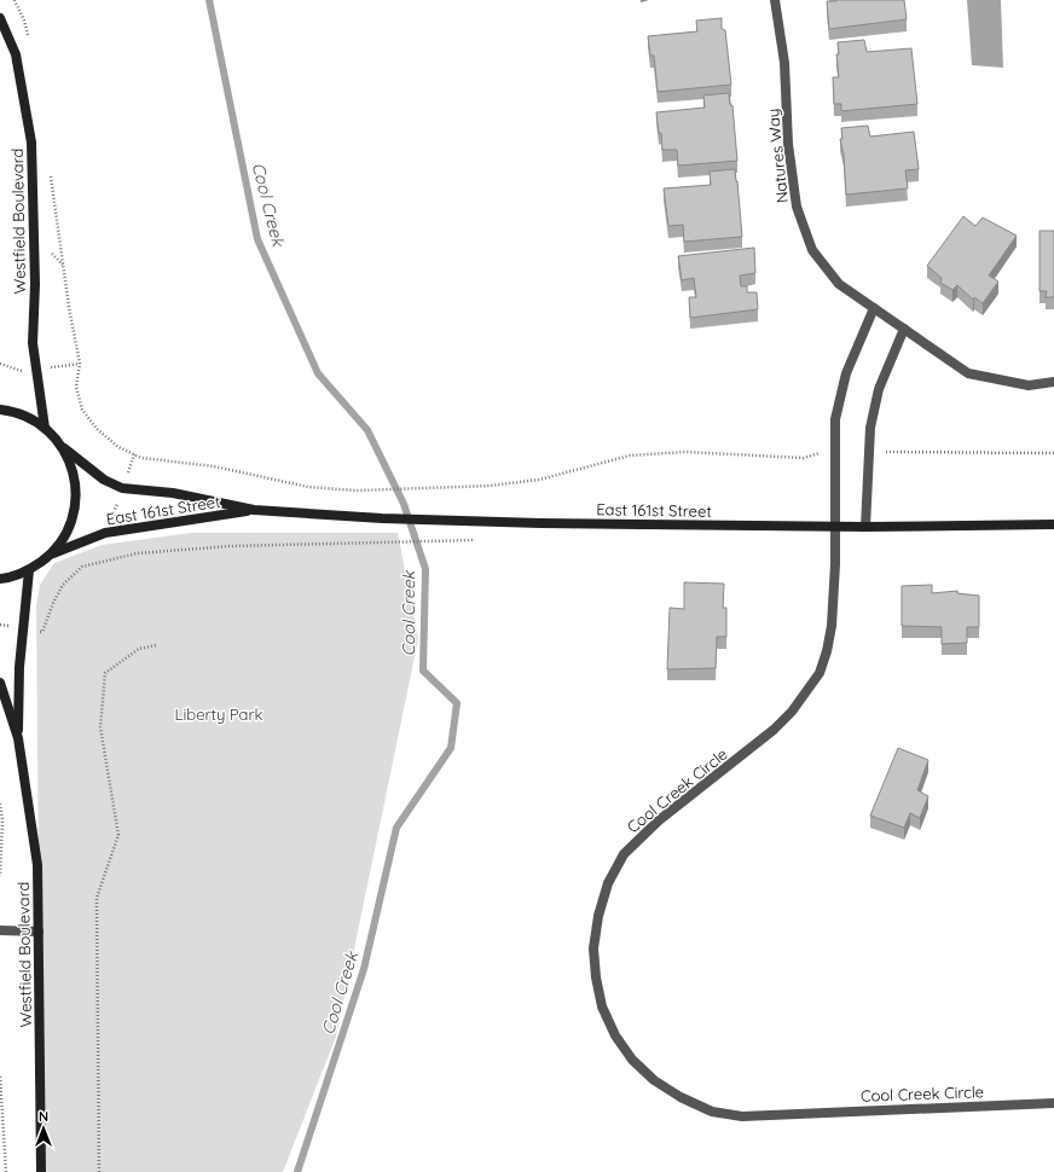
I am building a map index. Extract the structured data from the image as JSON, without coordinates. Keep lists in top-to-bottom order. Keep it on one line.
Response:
{"streets":{"street":["Natures Way","Westfield Boulevard","East 161st Street","Cool Creek Circle"]},"crossings":[["Natures Way","Cool Creek Circle"],["East 161st Street","Cool Creek Circle"]],"water":["Cool Creek"],"parks":["Liberty Park"],"north":"top"}
